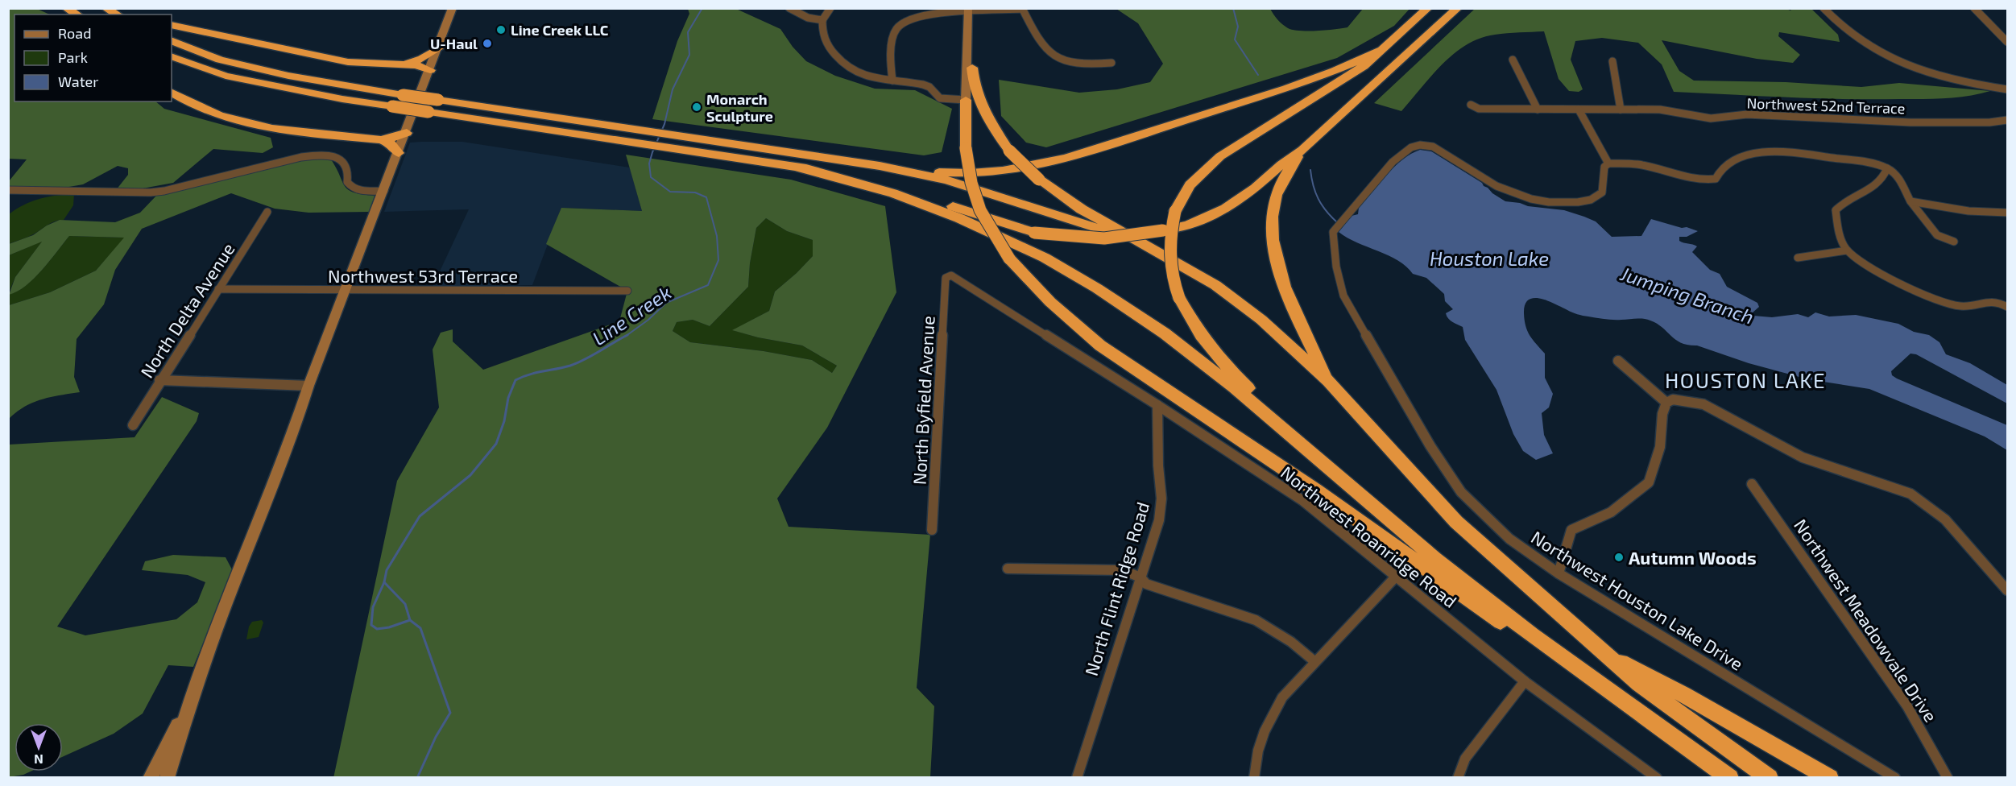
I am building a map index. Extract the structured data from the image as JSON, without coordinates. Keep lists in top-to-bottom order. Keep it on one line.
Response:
{"streets":{"street":["Northwest 52nd Terrace","Northwest 53rd Terrace","North Delta Avenue","North Byfield Avenue","Northwest Roanridge Road","North Flint Ridge Road","Northwest Houston Lake Drive","Northwest Meadowvale Drive"]},"crossings":[["Northwest 53rd Terrace","North Delta Avenue"],["North Byfield Avenue","Northwest Roanridge Road"],["Northwest Roanridge Road","North Flint Ridge Road"]],"districts":["HOUSTON LAKE"],"water":["Houston Lake","Jumping Branch","Line Creek"],"places":["Line Creek LLC","U-Haul","Monarch Sculpture","Autumn Woods"],"legend":["Road","Park","Water"],"north":"bottom"}
